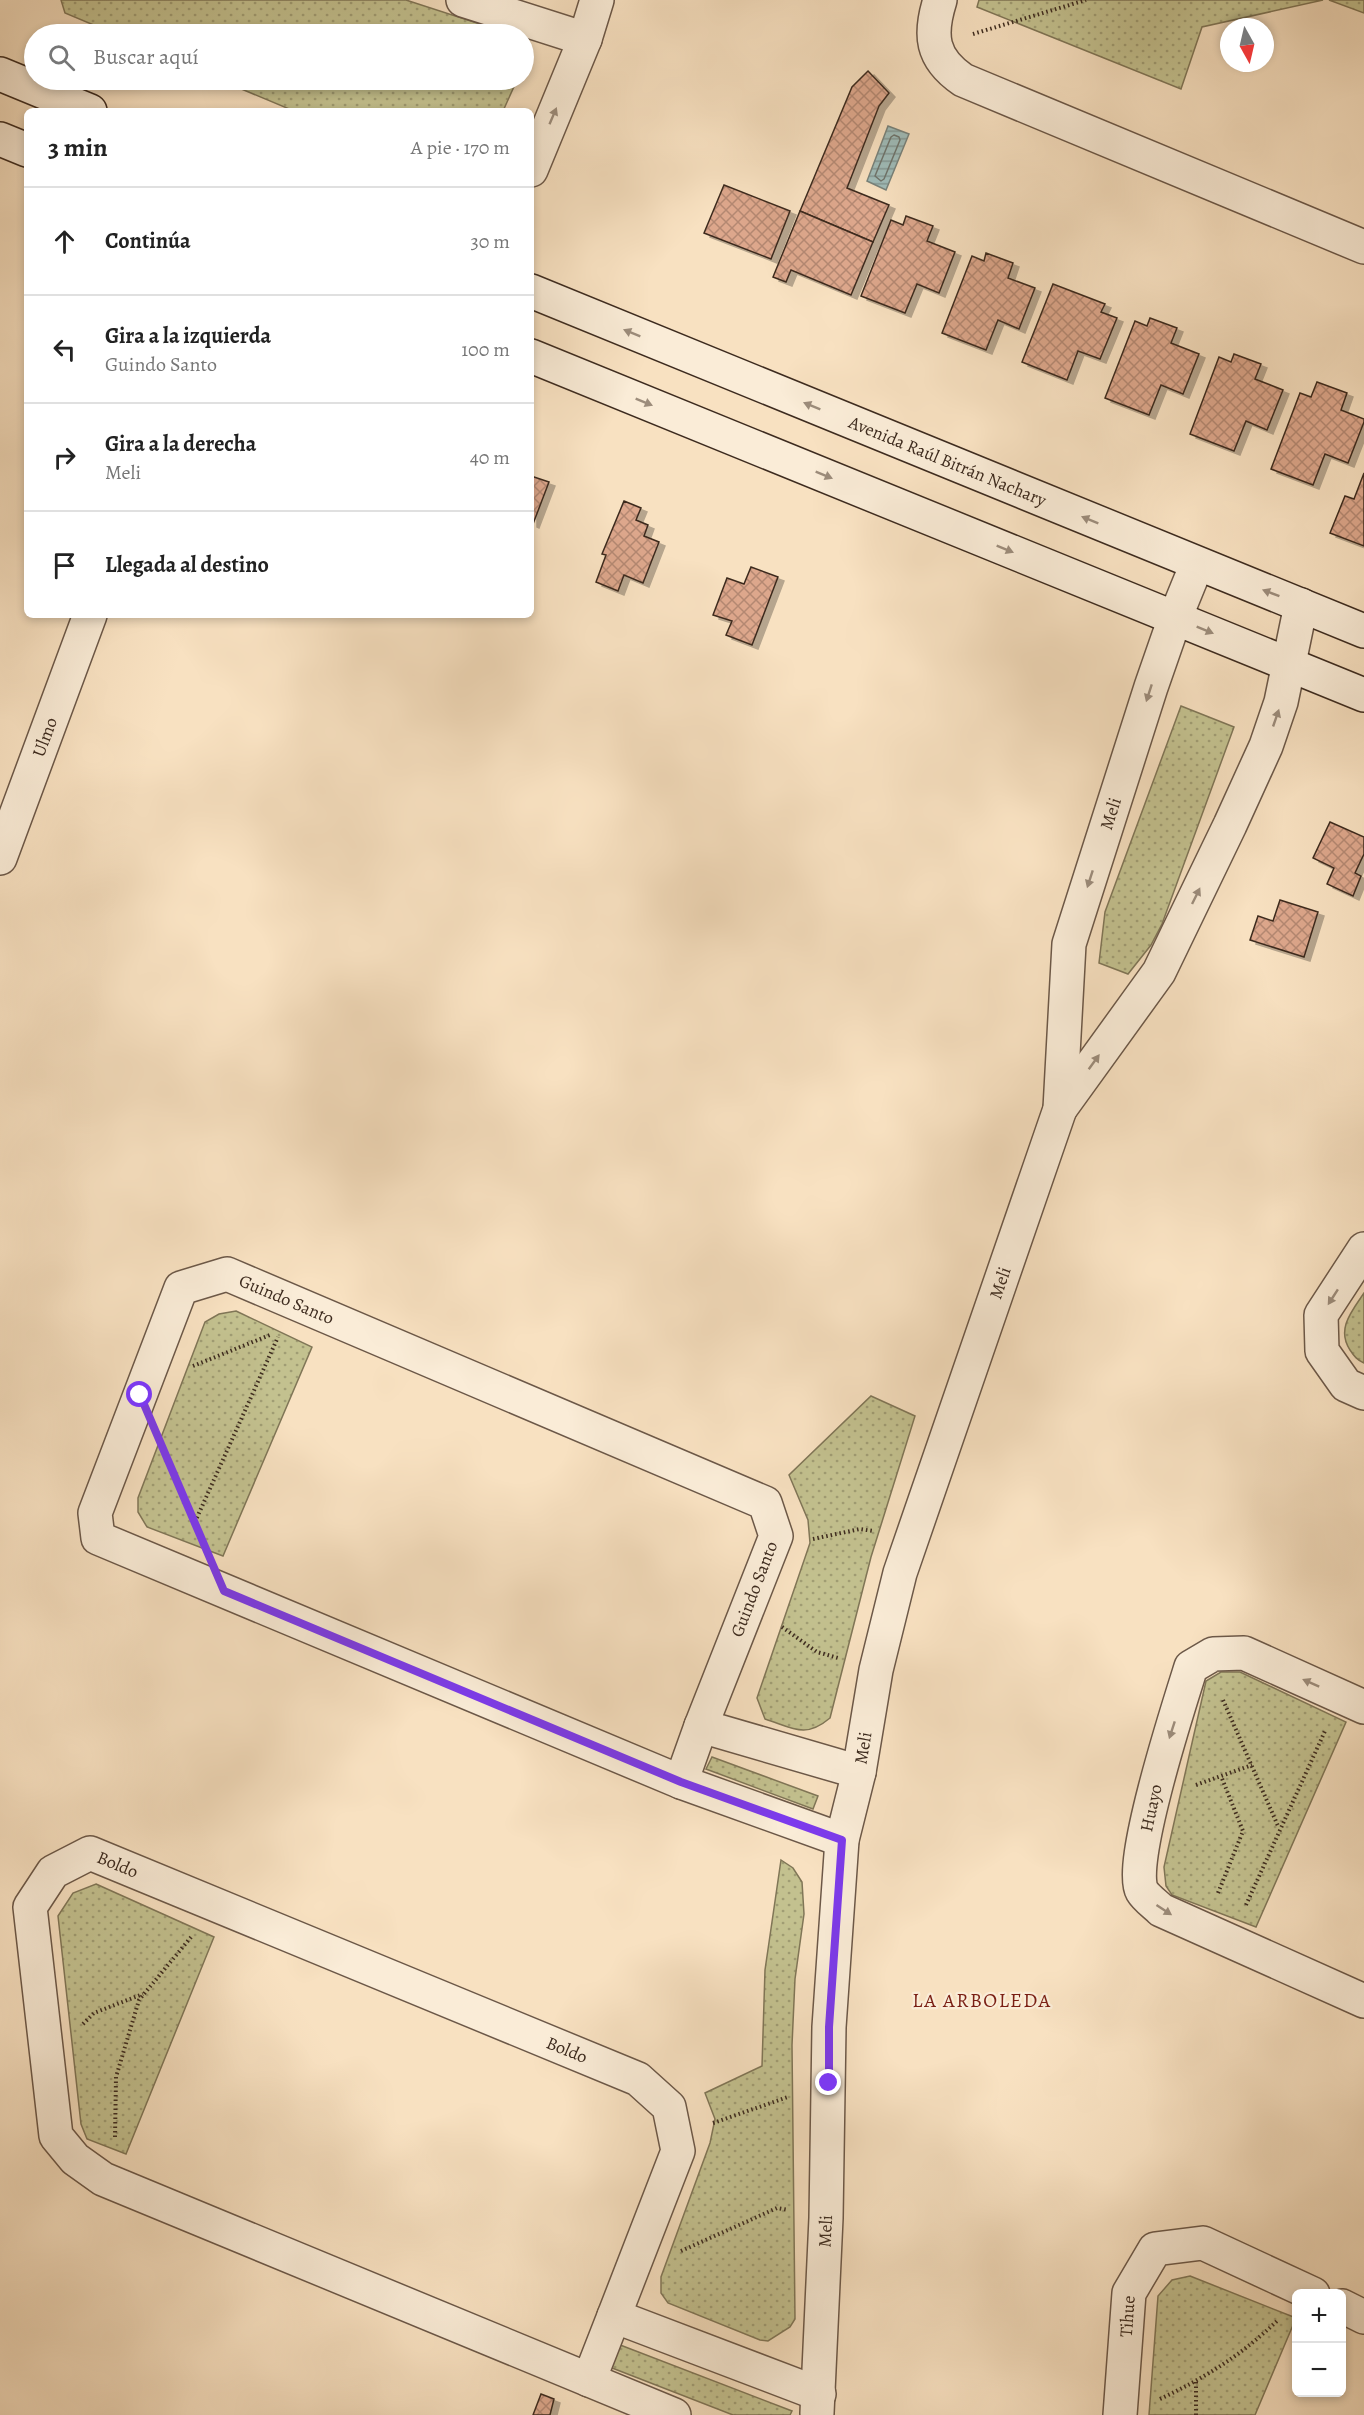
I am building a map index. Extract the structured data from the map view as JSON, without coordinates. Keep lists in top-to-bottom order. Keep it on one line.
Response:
{"streets":{"street":["Avenida Raúl Bitrán Nachary","Ulmo","Meli","Guindo Santo","Huayo","Boldo","Tihue"]},"crossings":[["Avenida Raúl Bitrán Nachary","Meli"],["Meli","Guindo Santo"]],"one_way":["Huayo"],"districts":["LA ARBOLEDA"],"north":"bottom","page":{"search":"Buscar aquí","heading":["3 min","A pie · 170 m"],"list":[["Continúa","30 m"],["Gira a la izquierda","Guindo Santo","100 m"],["Gira a la derecha","Meli","40 m"],"Llegada al destino"],"map_buttons":["+","−"]}}
